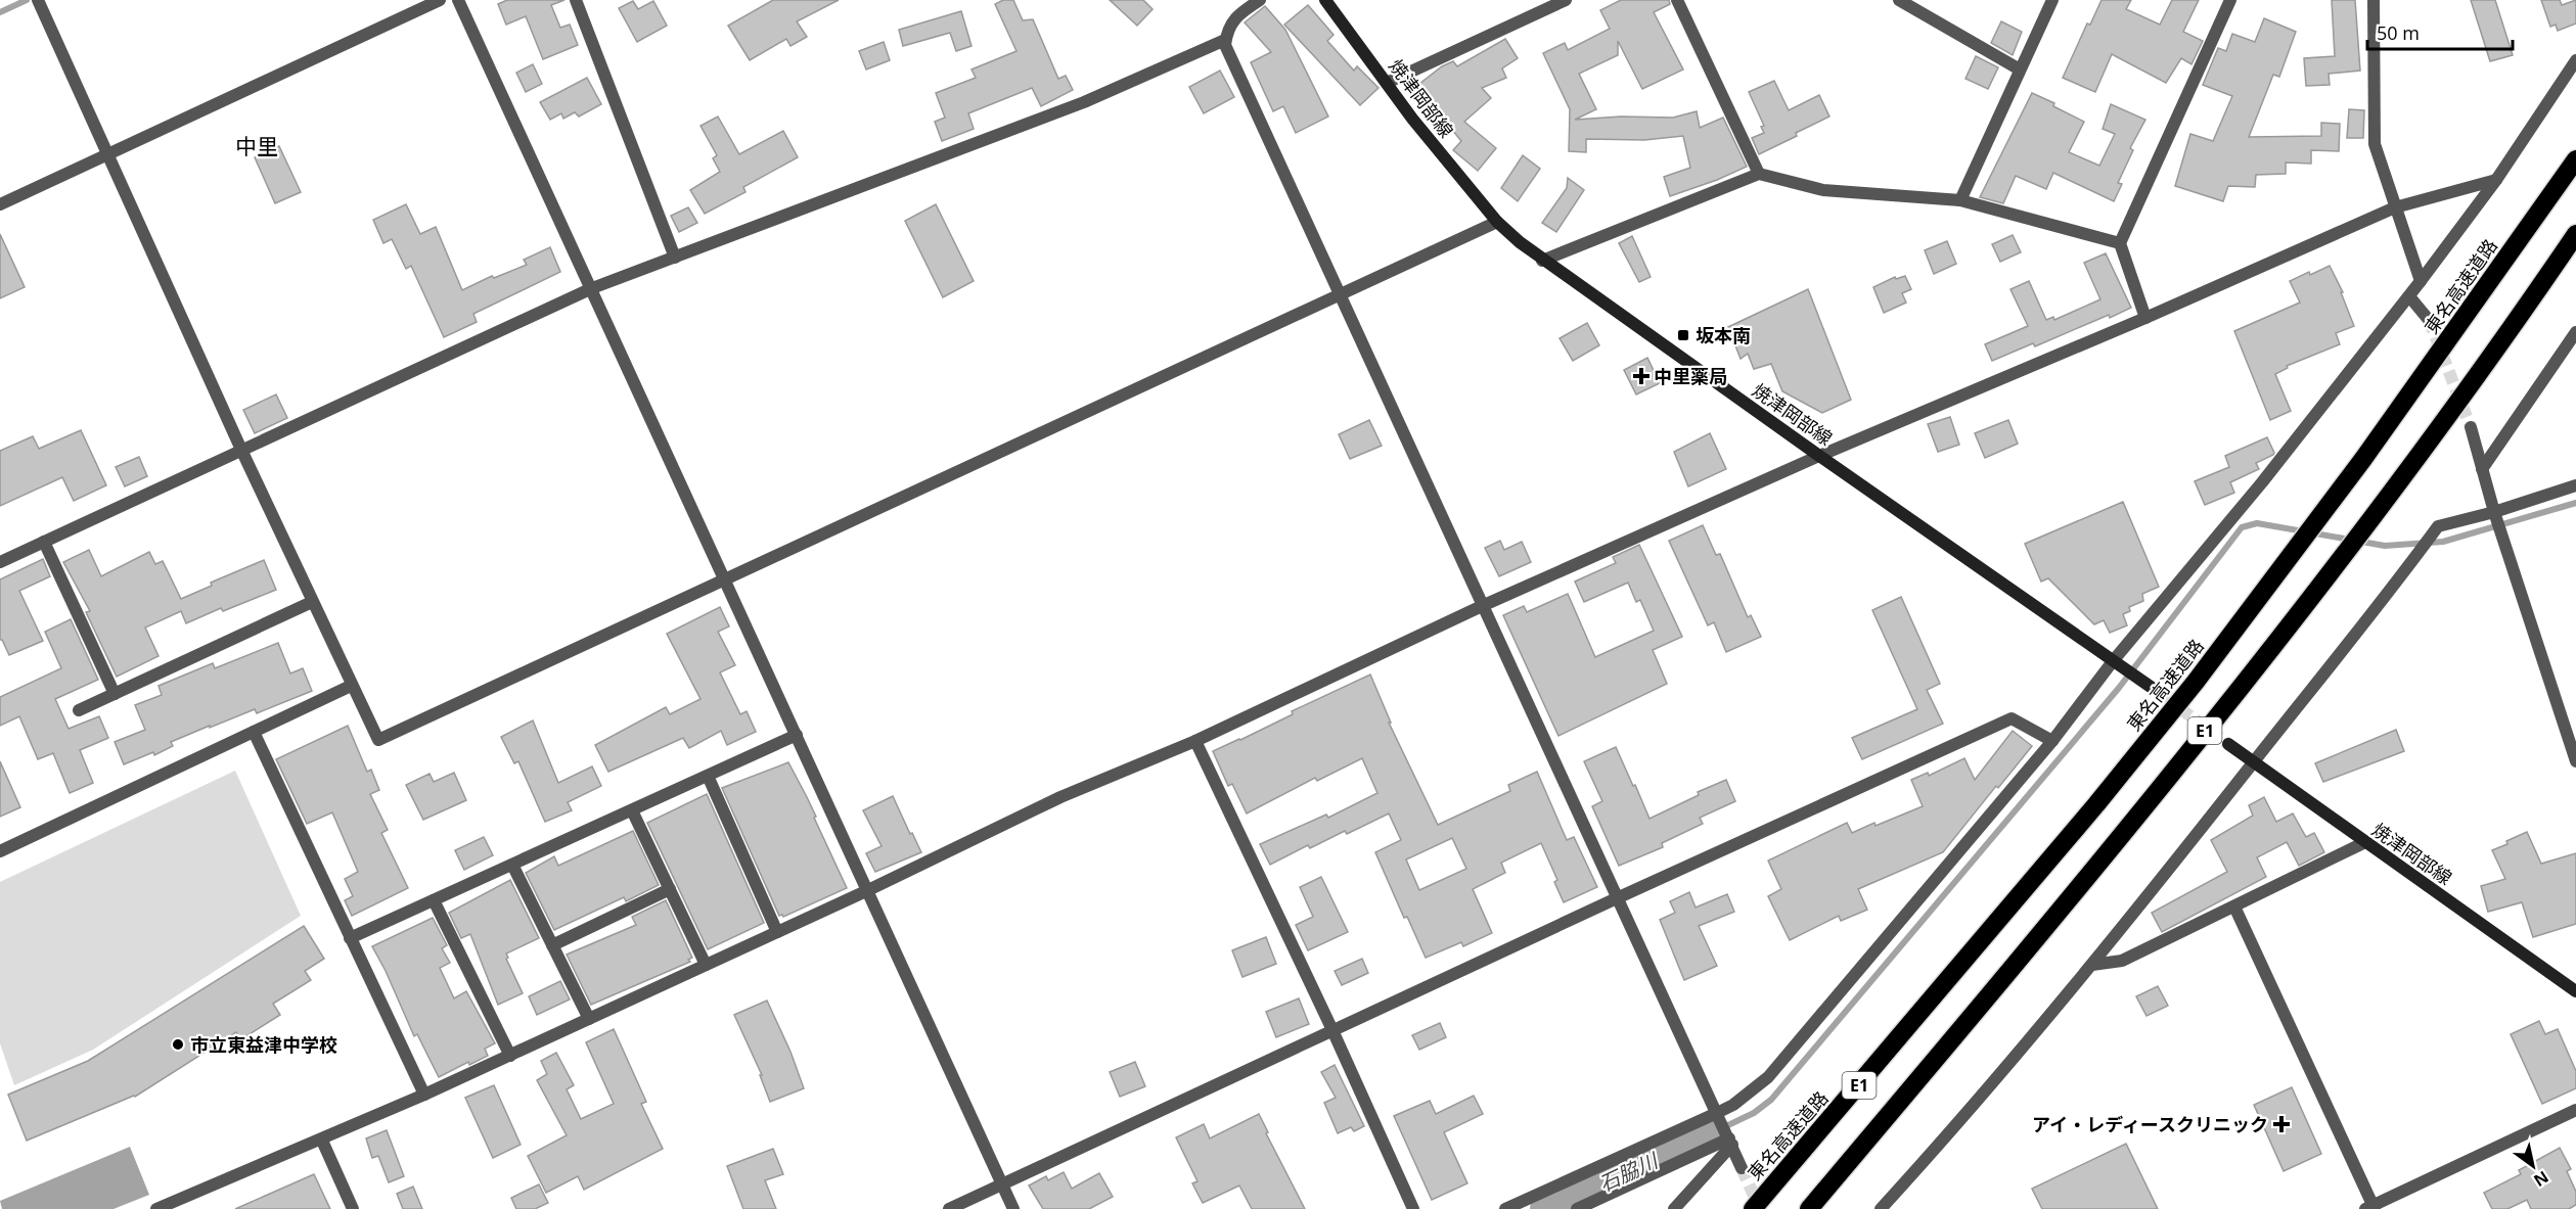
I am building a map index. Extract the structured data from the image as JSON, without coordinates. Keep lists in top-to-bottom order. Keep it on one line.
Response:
{"streets":{"highway":["東名高速道路","E1"],"main road":["焼津岡部線"]},"districts":["中里"],"water":["石脇川"],"places":{"transit":["坂本南"],"health":["中里薬局","アイ・レディースクリニック"],"other":["市立東益津中学校"]},"scale_bar":"50 m","north":"bottom right"}
